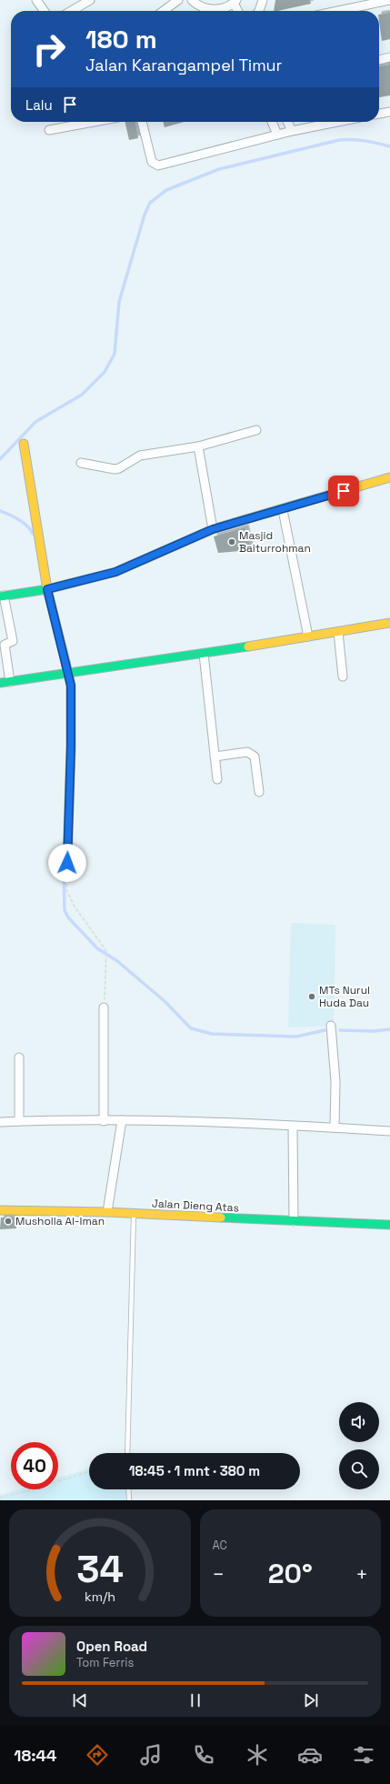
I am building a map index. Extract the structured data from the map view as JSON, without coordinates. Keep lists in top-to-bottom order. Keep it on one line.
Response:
{"streets":{"street":["Jalan Dieng Atas"]},"places":["Masjid Baiturrohman","MTs Nurul Huda Dau","Musholla Al-Iman"],"page":{"turn":["180 m","Jalan Karangampel Timur"],"then":"Lalu","limit":"40","trip":"18:45 · 1 mnt · 380 m","tile":"AC","heat":["−","20°","+"],"song":["Open Road","Tom Ferris"],"tabs":"18:44","gauge":["34","km/h"]}}
